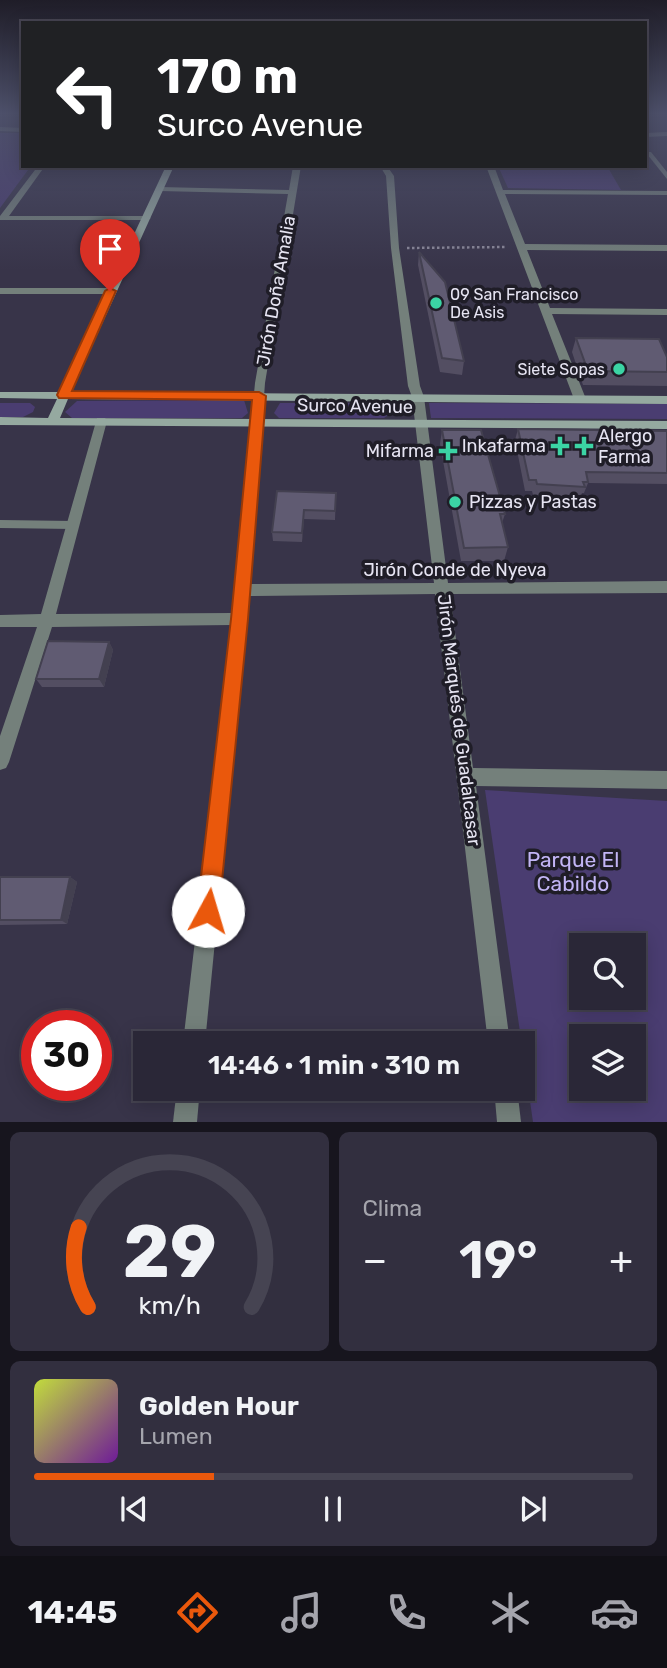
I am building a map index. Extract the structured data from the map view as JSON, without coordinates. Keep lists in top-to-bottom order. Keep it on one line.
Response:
{"streets":{"main road":["Surco Avenue"],"street":["Jirón Doña Amalia","Jirón Conde de Nyeva","Jirón Marqués de Guadalcasar"]},"crossings":[["Jirón Doña Amalia","Surco Avenue"],["Jirón Doña Amalia","Jirón Conde de Nyeva"],["Surco Avenue","Jirón Marqués de Guadalcasar"],["Jirón Conde de Nyeva","Jirón Marqués de Guadalcasar"]],"parks":["Parque El Cabildo"],"places":{"other":["09 San Francisco De Asis","Siete Sopas","Pizzas y Pastas"],"health":["Inkafarma","Alergo Farma","Mifarma"]},"page":{"turn":["170 m","Surco Avenue"],"limit":"30","trip":"14:46 · 1 min · 310 m","tile":"Clima","heat":["−","19°","+"],"song":["Golden Hour","Lumen"],"tabs":"14:45","gauge":["29","km/h"]}}
